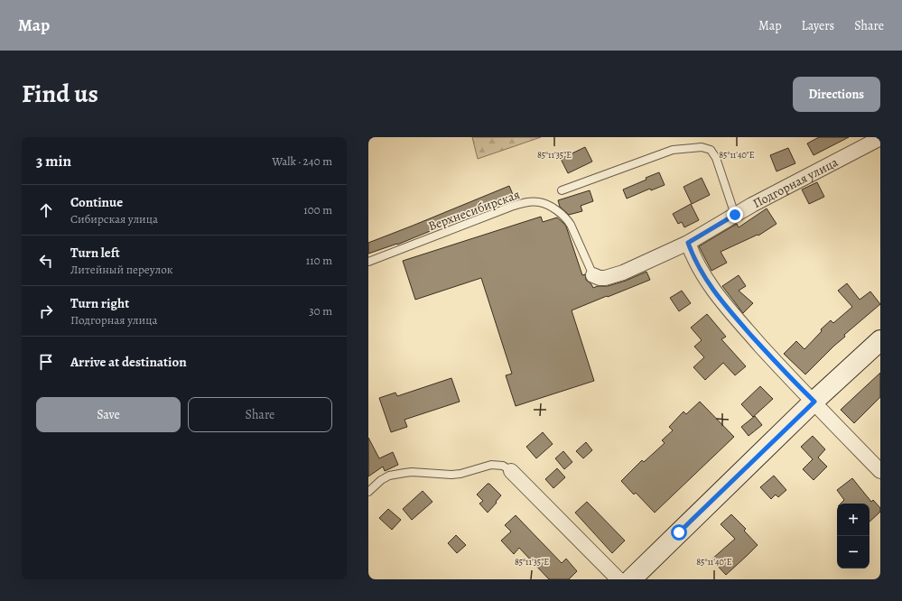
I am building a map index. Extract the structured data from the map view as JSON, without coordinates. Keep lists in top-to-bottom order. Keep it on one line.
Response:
{"streets":{"street":["Подгорная улица"],"lane":["Верхнесибирская"]},"crossings":[["Подгорная улица","Верхнесибирская"]],"page":{"header":"Map","nav":["Map","Layers","Share"],"title":"Find us","buttons":["Directions",["Save","Share"]],"heading":["3 min","Walk · 240 m"],"list":[["Continue","Сибирская улица","100 m"],["Turn left","Литейный переулок","110 m"],["Turn right","Подгорная улица","30 m"],"Arrive at destination"],"map_buttons":["+","−"]},"coordinates":["85°11'35\"E","85°11'40\"E"]}
